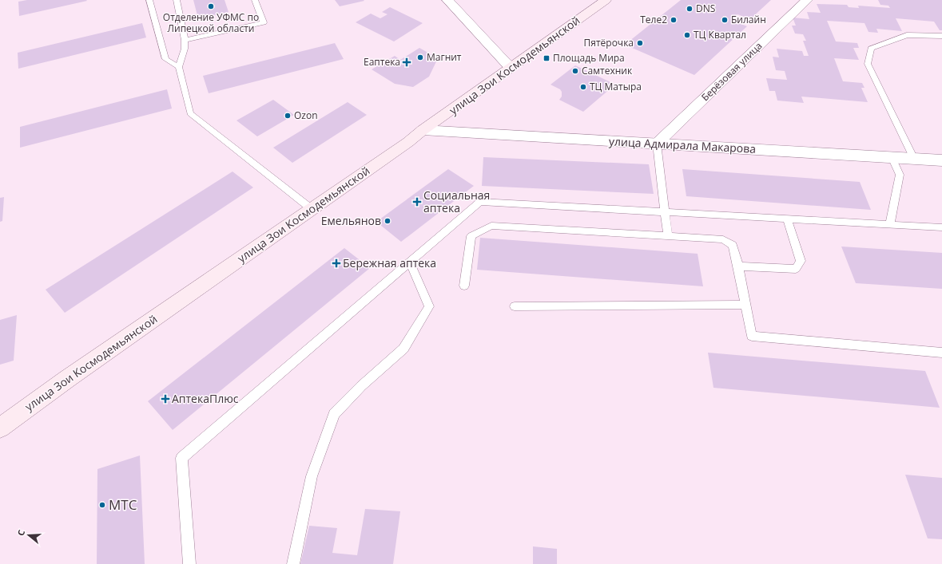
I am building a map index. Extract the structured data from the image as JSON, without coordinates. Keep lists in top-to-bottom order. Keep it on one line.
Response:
{"streets":{"main road":["улица Зои Космодемьянской"],"street":["Берёзовая улица","улица Адмирала Макарова"]},"crossings":[["улица Зои Космодемьянской","улица Адмирала Макарова"],["Берёзовая улица","улица Адмирала Макарова"]],"places":{"other":["Отделение УФМС по Липецкой области","DNS","Теле2","Билайн","ТЦ Квартал","Пятёрочка","Магнит","Самтехник","ТЦ Матыра","Ozon","Емельянов","МТС"],"transit":["Площадь Мира"],"health":["Еаптека","Социальная аптека","Бережная аптека","АптекаПлюс"]},"north":"left"}
